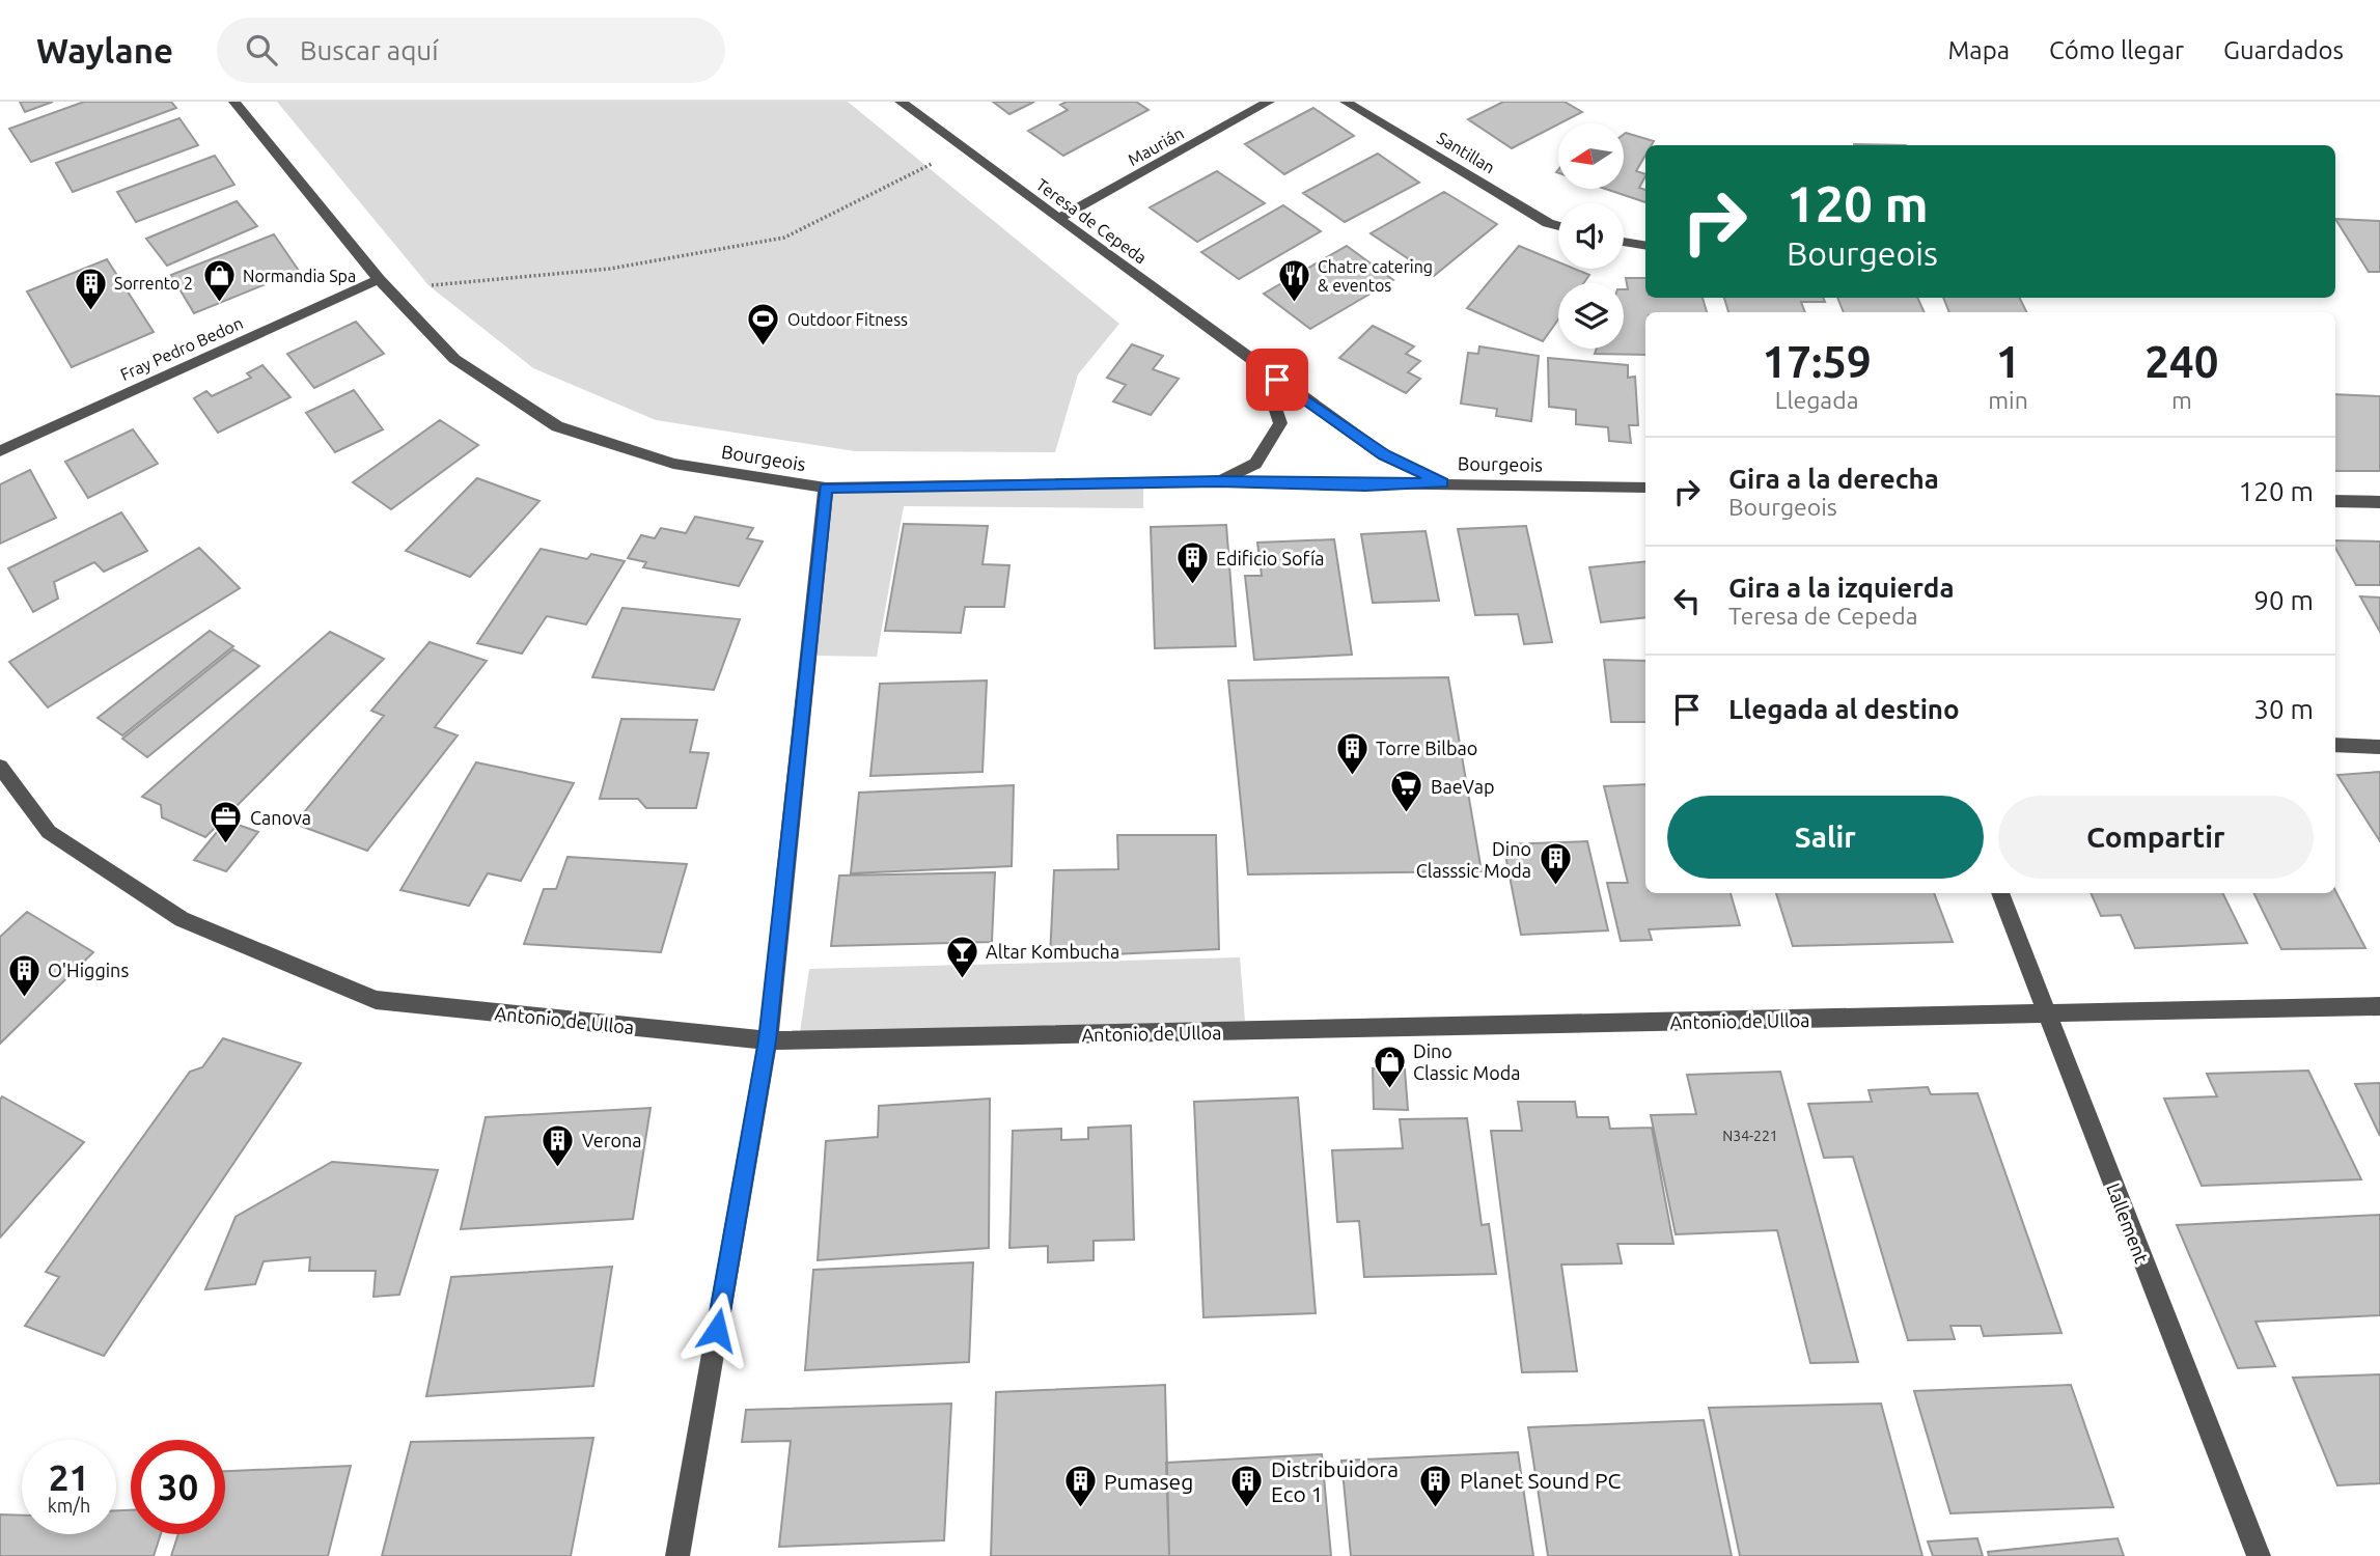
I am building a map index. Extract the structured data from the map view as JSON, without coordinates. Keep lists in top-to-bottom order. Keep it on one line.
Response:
{"streets":{"street":["Maurián","Santillan","Teresa de Cepeda","Fray Pedro Bedon","Bourgeois","Antonio de Ulloa","Lallement"]},"crossings":[["Maurián","Teresa de Cepeda"],["Teresa de Cepeda","Bourgeois"],["Fray Pedro Bedon","Bourgeois"],["Antonio de Ulloa","Lallement"]],"places":{"shop":["Normandia Spa","Dino Classic Moda"],"restaurant":["Chatre catering & eventos"],"building":["Sorrento 2","Edificio Sofía","Torre Bilbao","Dino Classsic Moda","O'Higgins","Verona","Planet Sound PC","Pumaseg","Distribuidora Eco 1"],"sports":["Outdoor Fitness"],"supermarket":["BaeVap"],"office":["Canova"],"bar":["Altar Kombucha"]},"house_numbers":["N34-221"],"north":"left","page":{"header":"Waylane","search":"Buscar aquí","nav":["Mapa","Cómo llegar","Guardados"],"turn":["120 m","Bourgeois"],"eta":["17:59","Llegada","1","min","240","m"],"list":[{"name":"Gira a la derecha","note":"Bourgeois","value":"120 m"},{"name":"Gira a la izquierda","note":"Teresa de Cepeda","value":"90 m"},{"name":"Llegada al destino","value":"30 m"}],"buttons":["Salir","Compartir"],"speed":"21 km/h","limit":"30"}}
